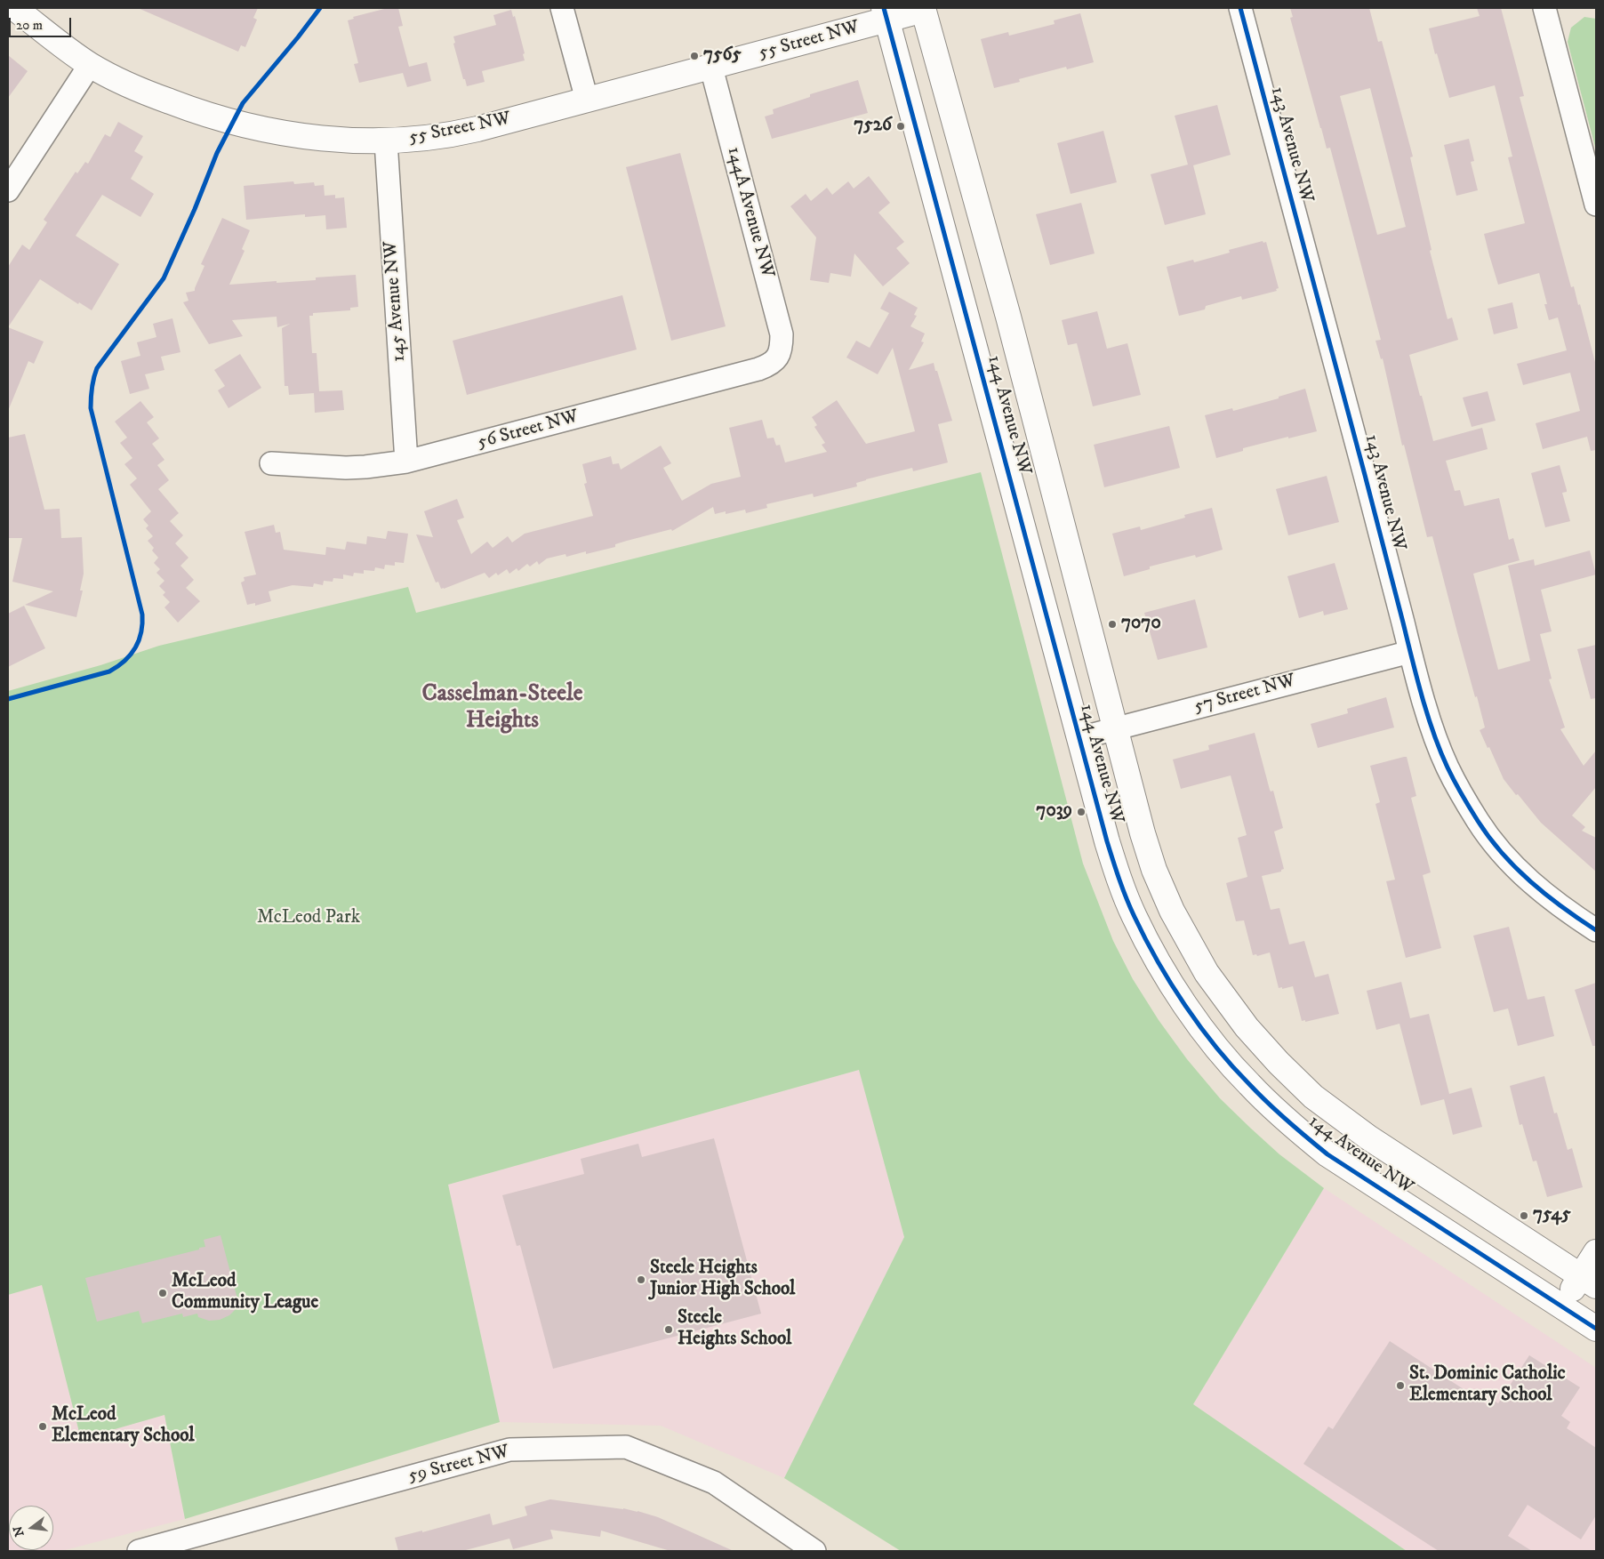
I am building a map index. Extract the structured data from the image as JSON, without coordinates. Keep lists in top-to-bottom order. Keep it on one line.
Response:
{"streets":{"street":["55 Street NW","143 Avenue NW","144A Avenue NW","145 Avenue NW","144 Avenue NW","56 Street NW","57 Street NW","59 Street NW"]},"crossings":[["55 Street NW","144A Avenue NW"],["55 Street NW","145 Avenue NW"],["55 Street NW","144 Avenue NW"],["143 Avenue NW","57 Street NW"],["144A Avenue NW","56 Street NW"],["145 Avenue NW","56 Street NW"],["144 Avenue NW","57 Street NW"]],"districts":["Casselman-Steele Heights"],"parks":["McLeod Park"],"places":["7565","7526","7070","7039","7545","Steele Heights Junior High School","McLeod Community League","Steele Heights School","St. Dominic Catholic Elementary School","McLeod Elementary School"],"scale_bar":"20 m","north":"left"}
